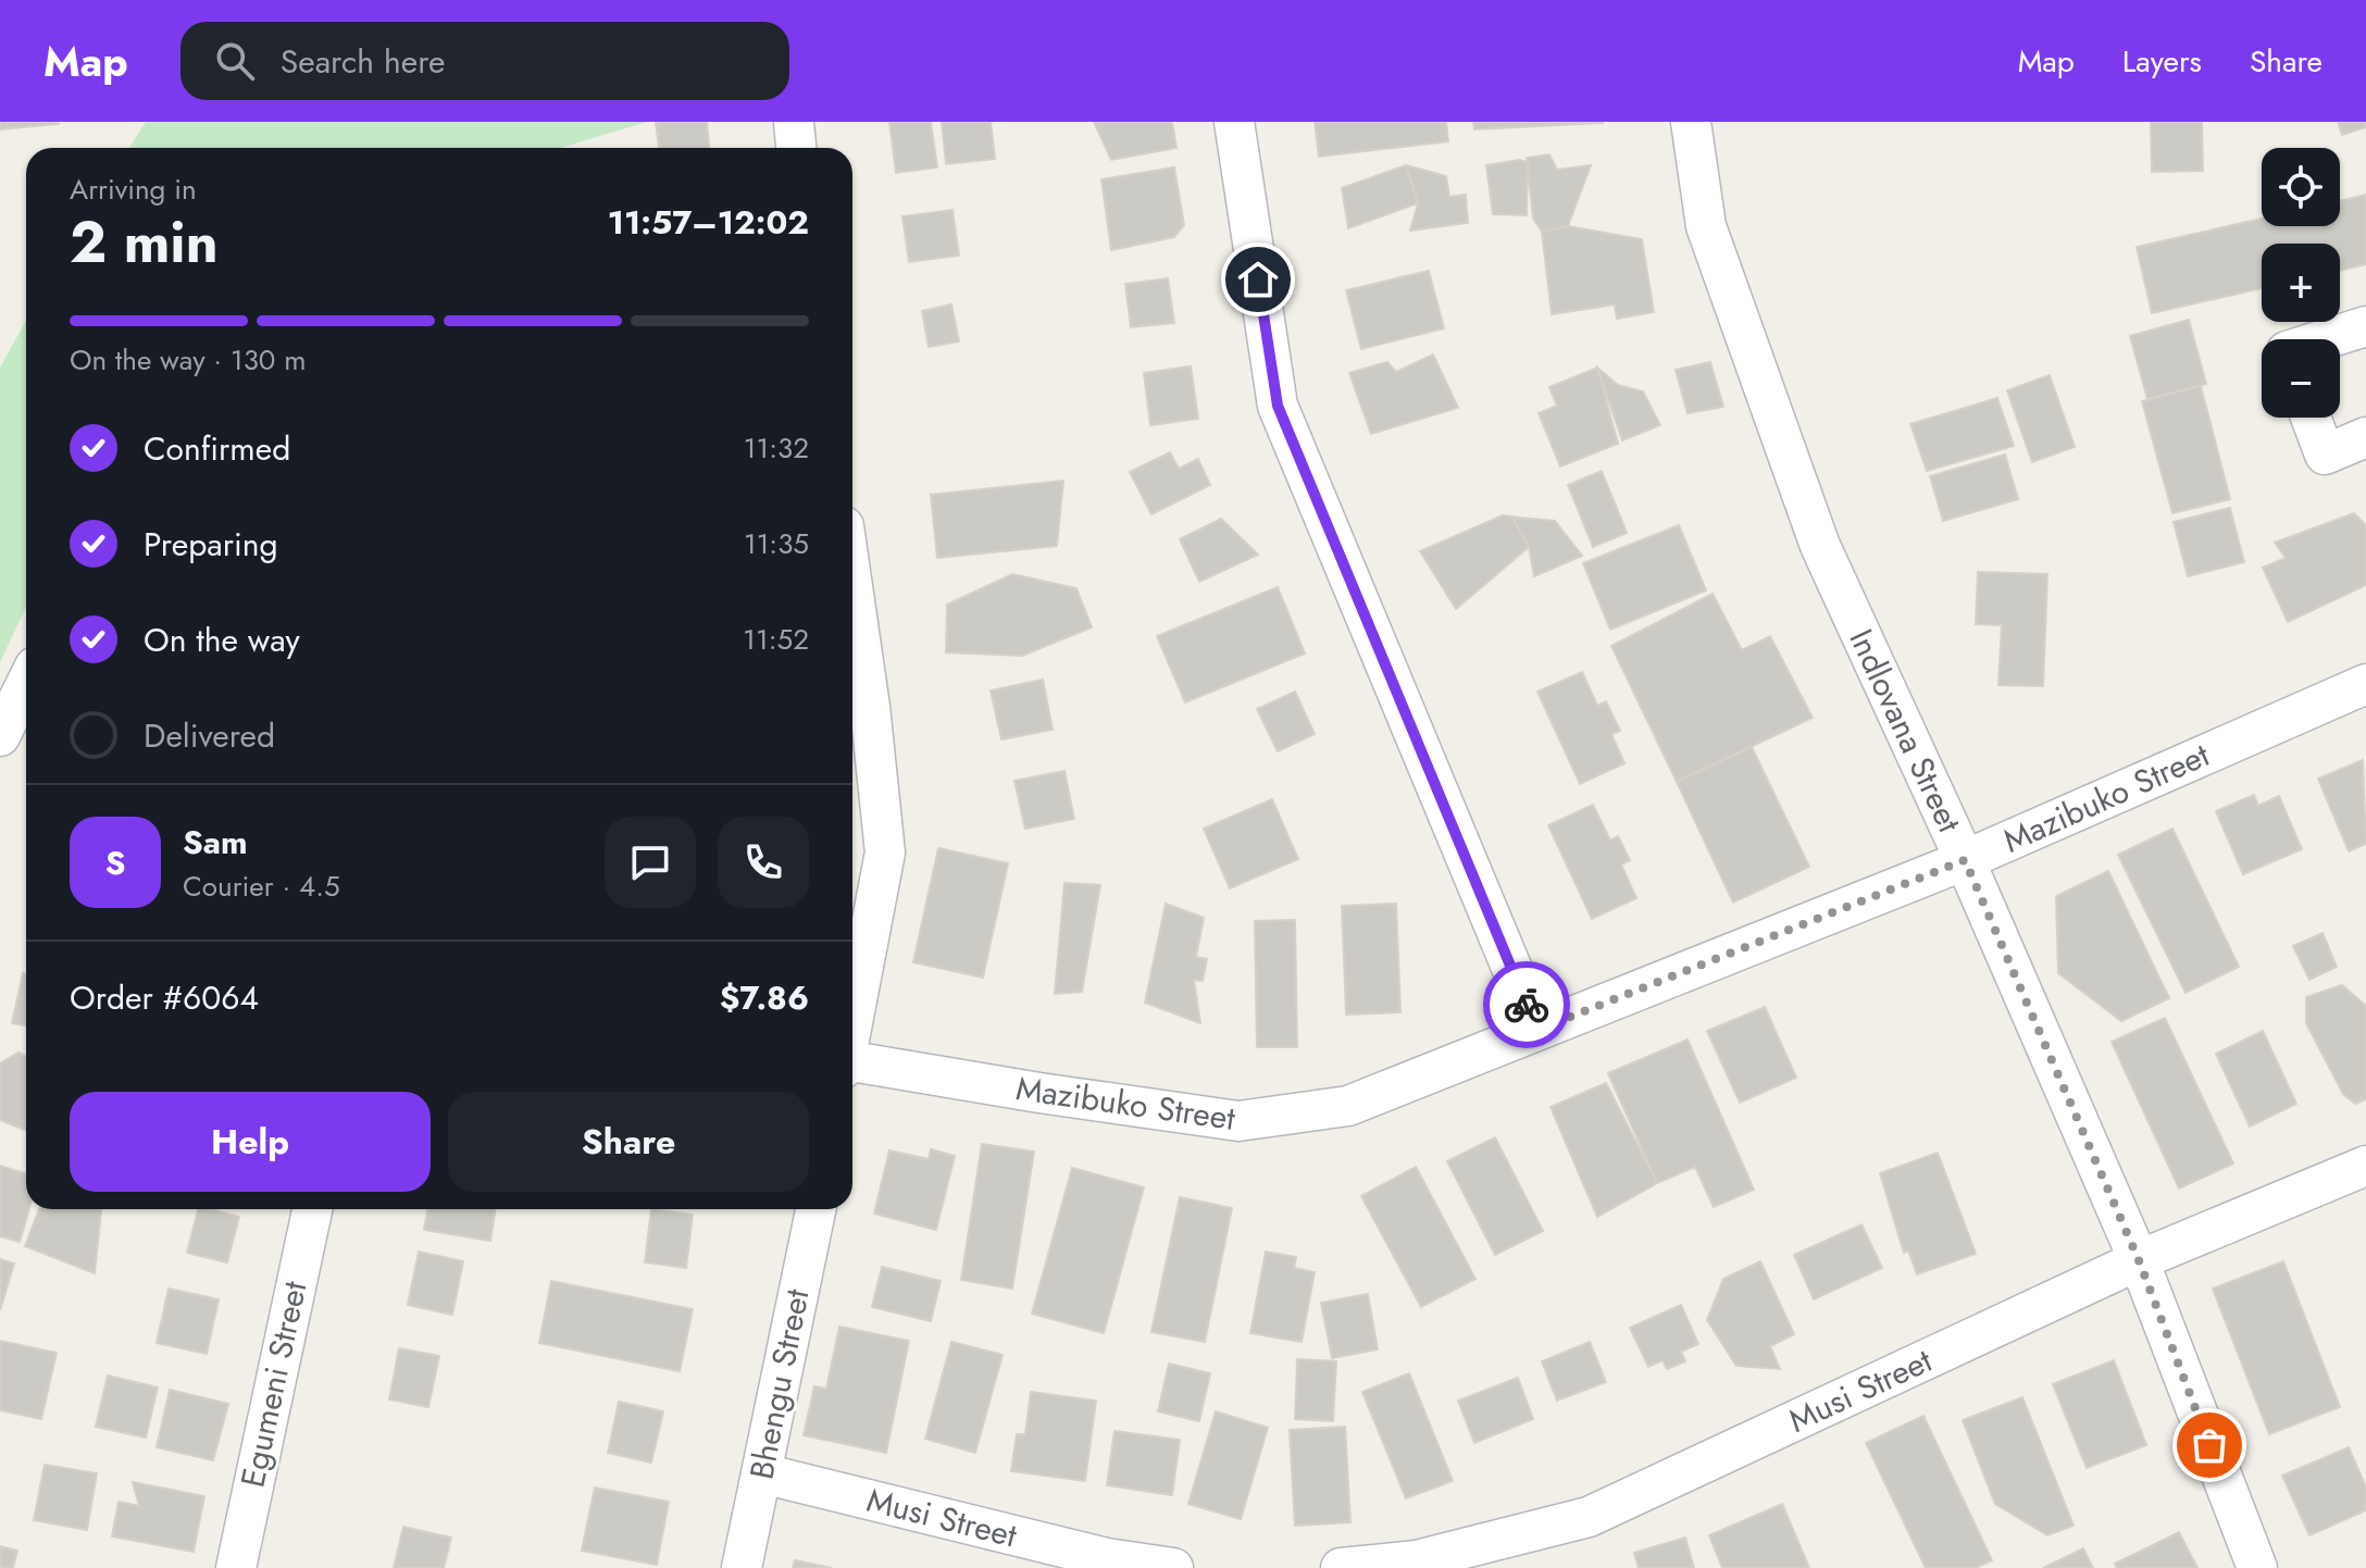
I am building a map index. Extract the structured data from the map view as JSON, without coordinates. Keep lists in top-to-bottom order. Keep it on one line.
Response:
{"streets":{"street":["Indlovana Street","Mazibuko Street","Egumeni Street","Bhengu Street","Musi Street"]},"crossings":[["Indlovana Street","Mazibuko Street"],["Indlovana Street","Musi Street"],["Bhengu Street","Musi Street"]],"page":{"header":"Map","search":"Search here","nav":["Map","Layers","Share"],"map_buttons":["+","−"],"heading":["2 min","Arriving in","11:57–12:02"],"panel":["Sam","Courier · 4.5","Order #6064","$7.86"],"bar":"On the way · 130 m","list":[["Confirmed","11:32"],["Preparing","11:35"],["On the way","11:52"],"Delivered"],"round":"S","buttons":["Help","Share"]}}
